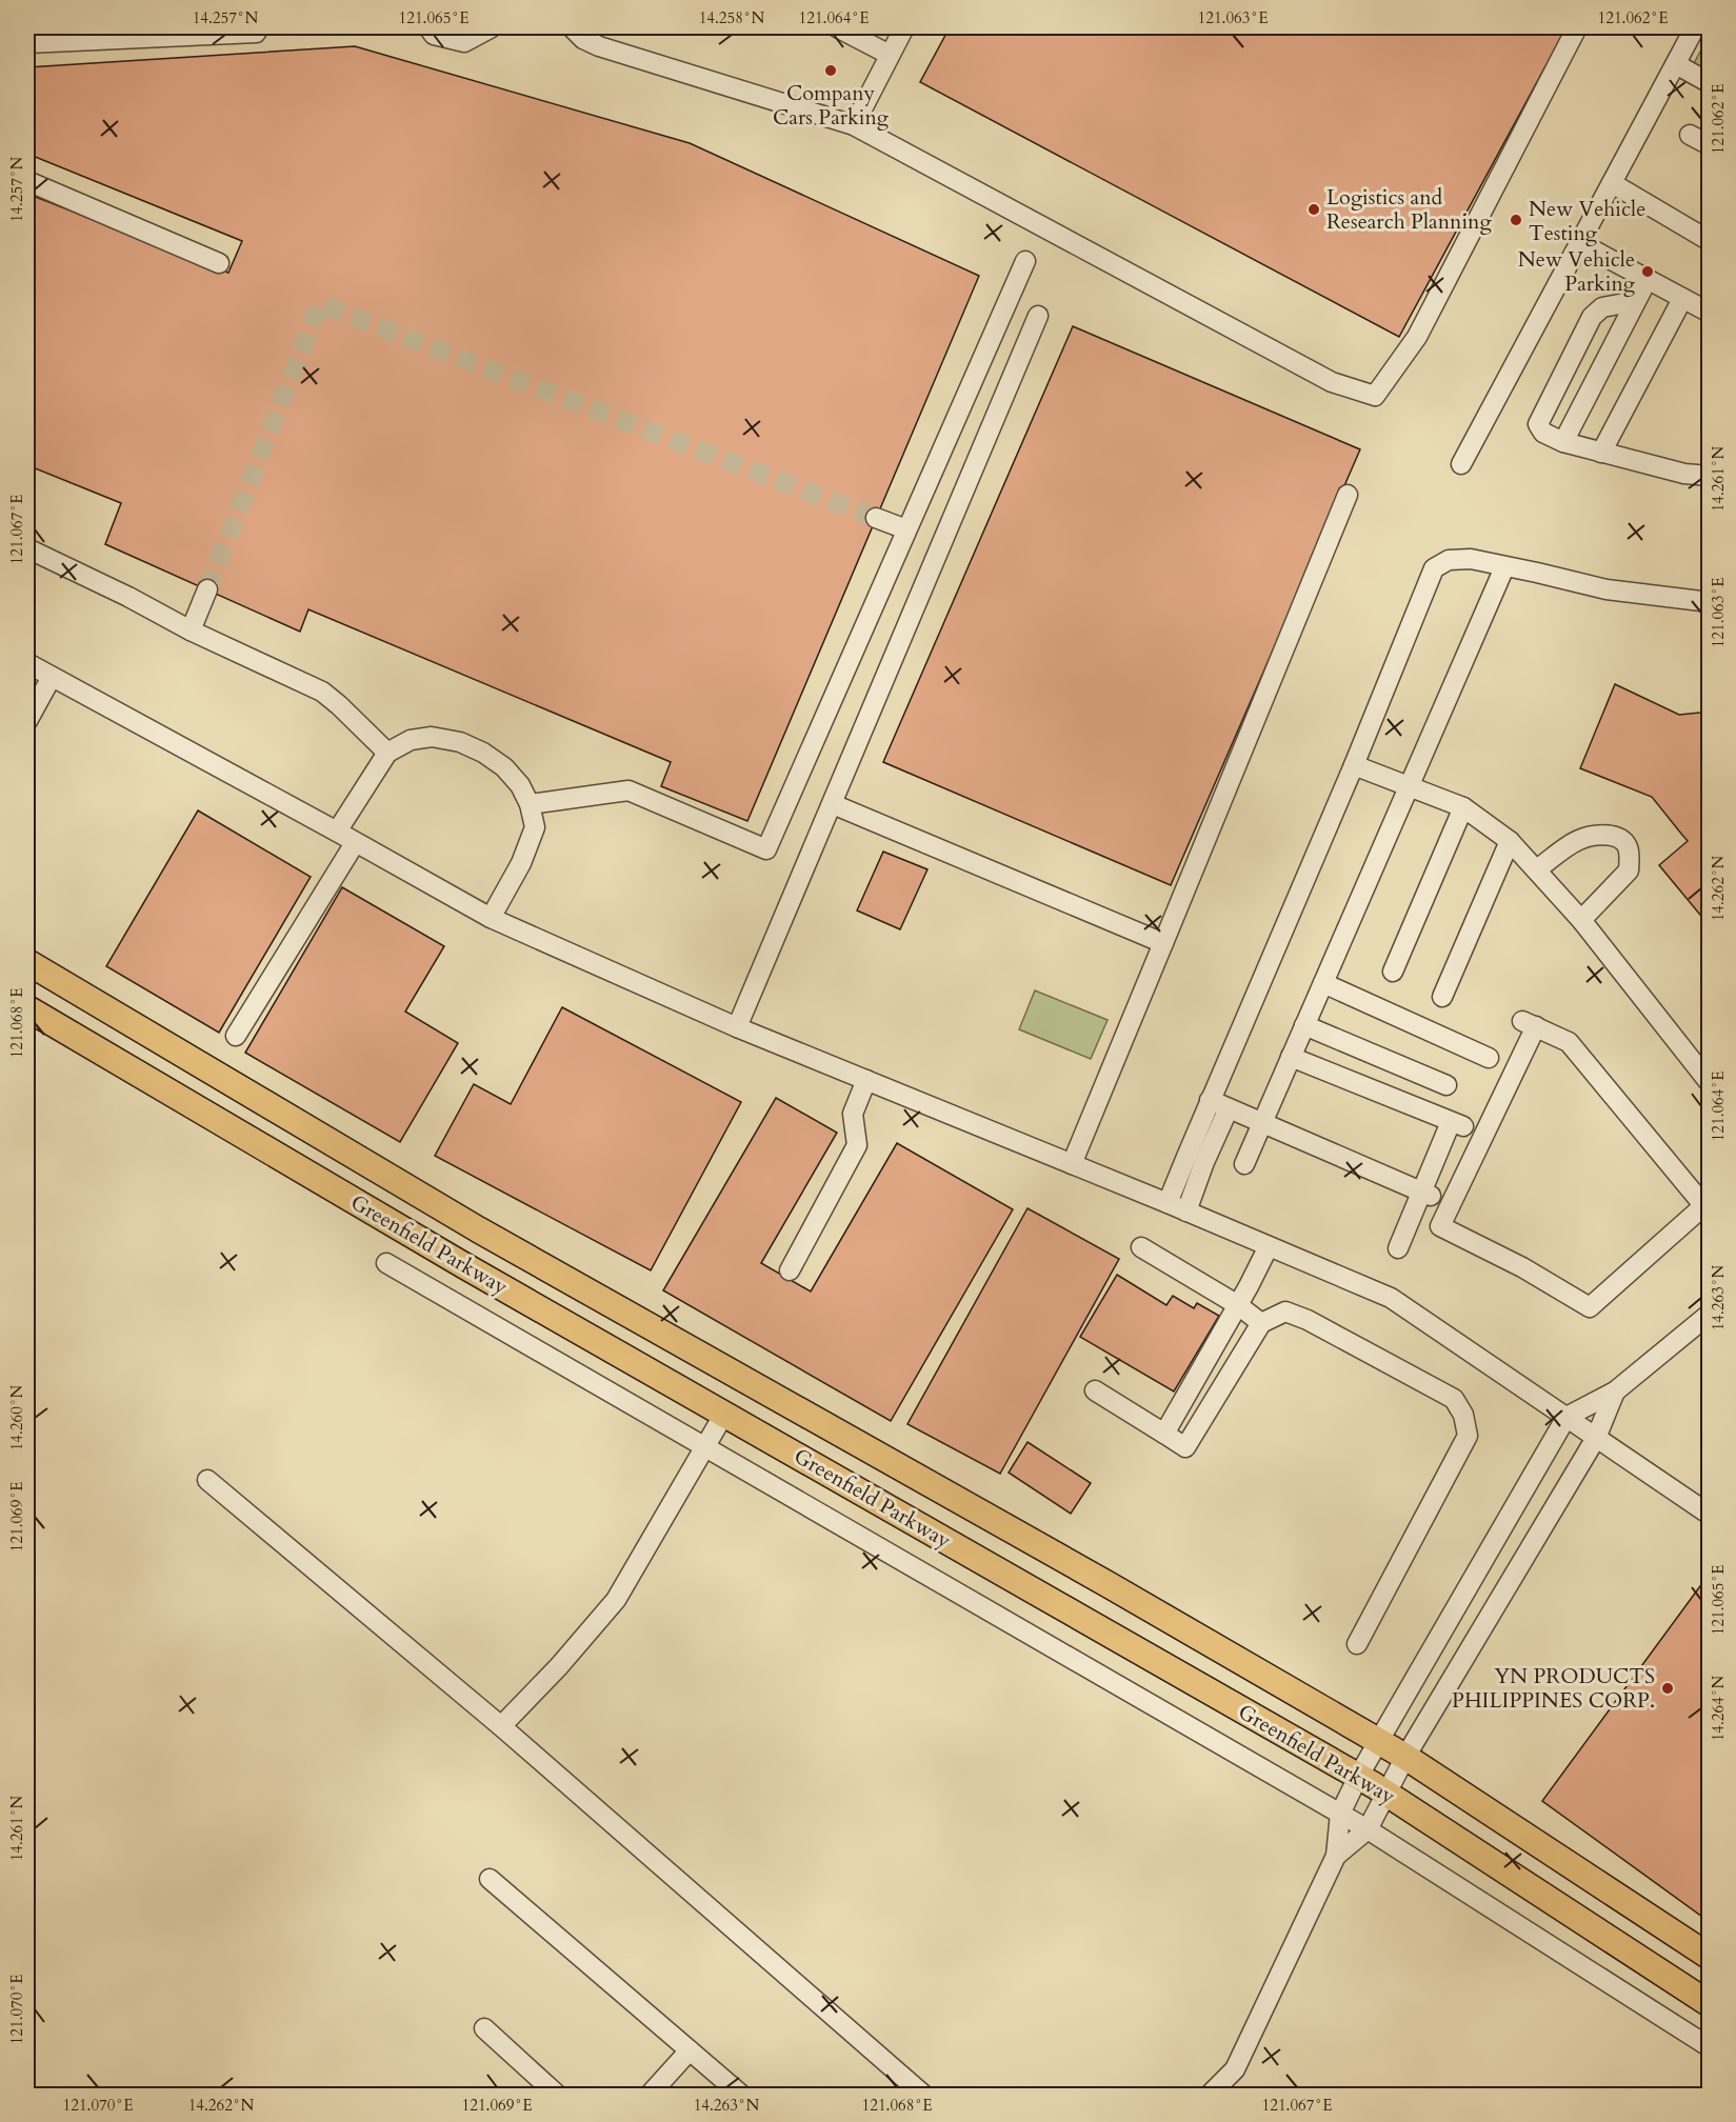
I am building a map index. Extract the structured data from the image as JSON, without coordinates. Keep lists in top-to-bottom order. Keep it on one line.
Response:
{"streets":{"main road":["Greenfield Parkway"]},"places":["Company Cars Parking","Logistics and Research Planning","New Vehicle Testing","New Vehicle Parking","YN PRODUCTS PHILIPPINES CORP."],"coordinates":["14.257°N","121.065°E","14.258°N","121.064°E","121.063°E","121.062°E","14.261°N","121.067°E","14.262°N","121.068°E","14.263°N","14.260°N","121.069°E","14.264°N","121.070°E"]}
